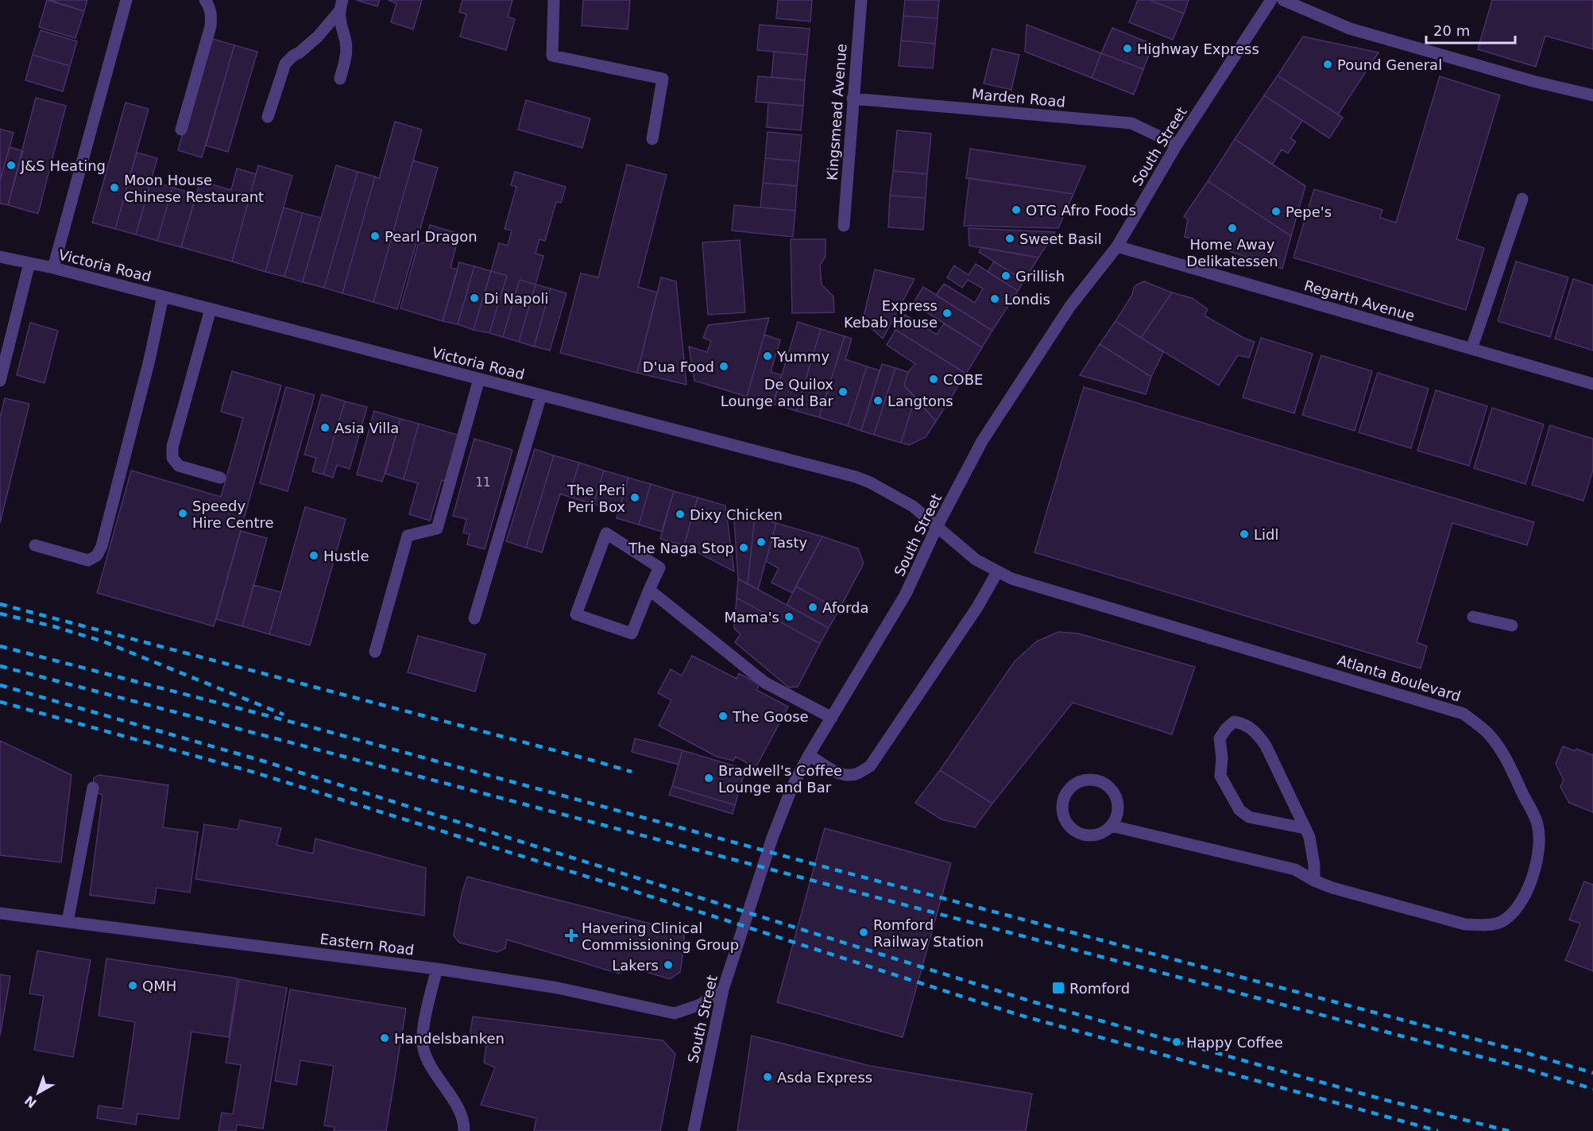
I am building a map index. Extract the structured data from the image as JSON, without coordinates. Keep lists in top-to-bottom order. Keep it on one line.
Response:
{"streets":{"street":["Marden Road","Kingsmead Avenue","South Street","Victoria Road","Regarth Avenue","Atlanta Boulevard","Eastern Road"]},"crossings":[["Marden Road","Kingsmead Avenue"],["Marden Road","South Street"],["South Street","Victoria Road"],["South Street","Regarth Avenue"],["South Street","Atlanta Boulevard"],["South Street","Eastern Road"],["Victoria Road","Atlanta Boulevard"]],"places":{"other":["Highway Express","Pound General","J&S Heating","Moon House Chinese Restaurant","OTG Afro Foods","Pepe's","Home Away Delikatessen","Pearl Dragon","Sweet Basil","Grillish","Di Napoli","Londis","Express Kebab House","Yummy","D'ua Food","COBE","De Quilox Lounge and Bar","Langtons","Asia Villa","The Peri Peri Box","Speedy Hire Centre","Dixy Chicken","Lidl","Tasty","The Naga Stop","Hustle","Aforda","Mama's","The Goose","Bradwell's Coffee Lounge and Bar","Romford Railway Station","Lakers","QMH","Handelsbanken","Happy Coffee","Asda Express"],"health":["Havering Clinical Commissioning Group"],"transit":["Romford"]},"house_numbers":["11"],"scale_bar":"20 m","north":"bottom left"}
